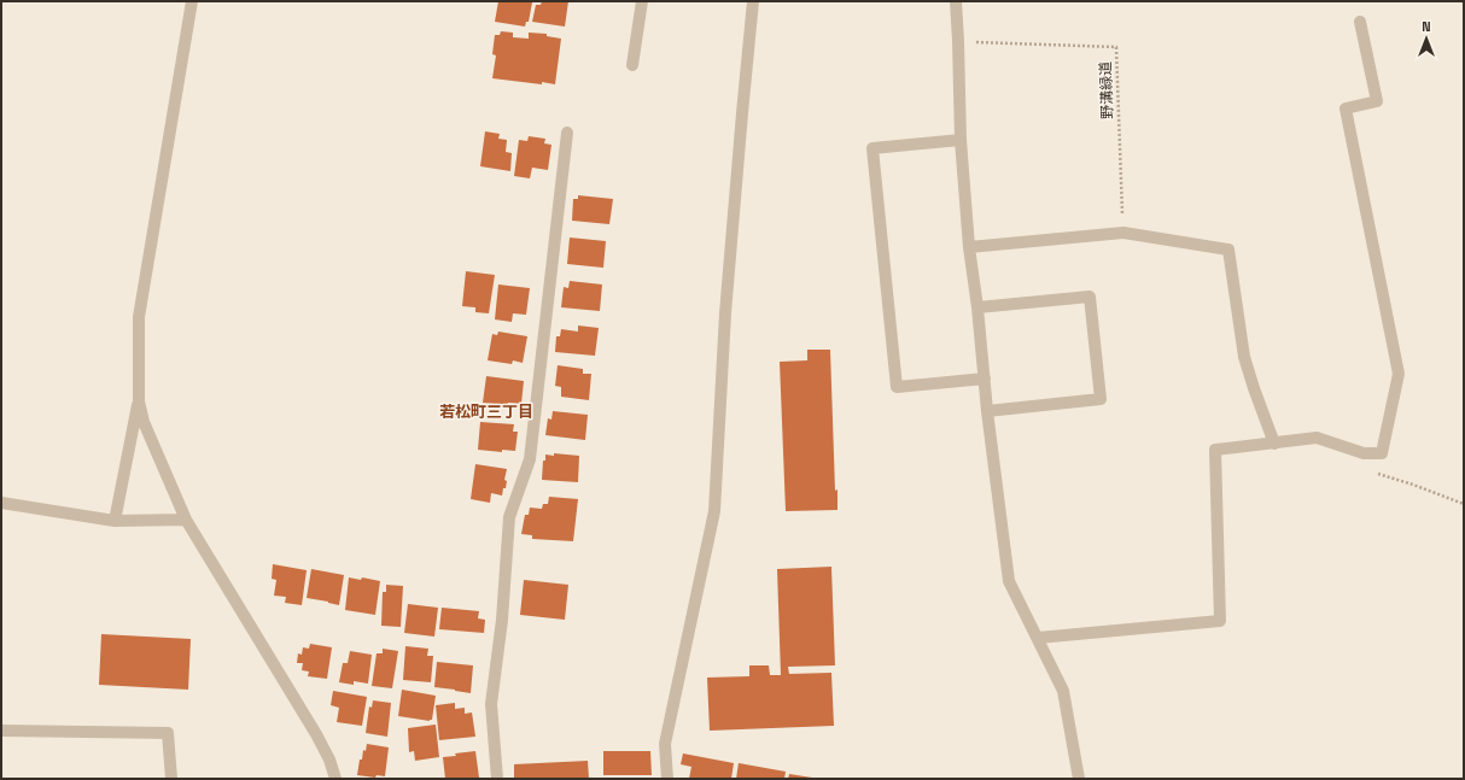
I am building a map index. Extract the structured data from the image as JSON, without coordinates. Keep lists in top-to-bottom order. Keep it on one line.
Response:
{"streets":{"path":["野溝緑道"]},"districts":["若松町三丁目"],"north":"top"}
